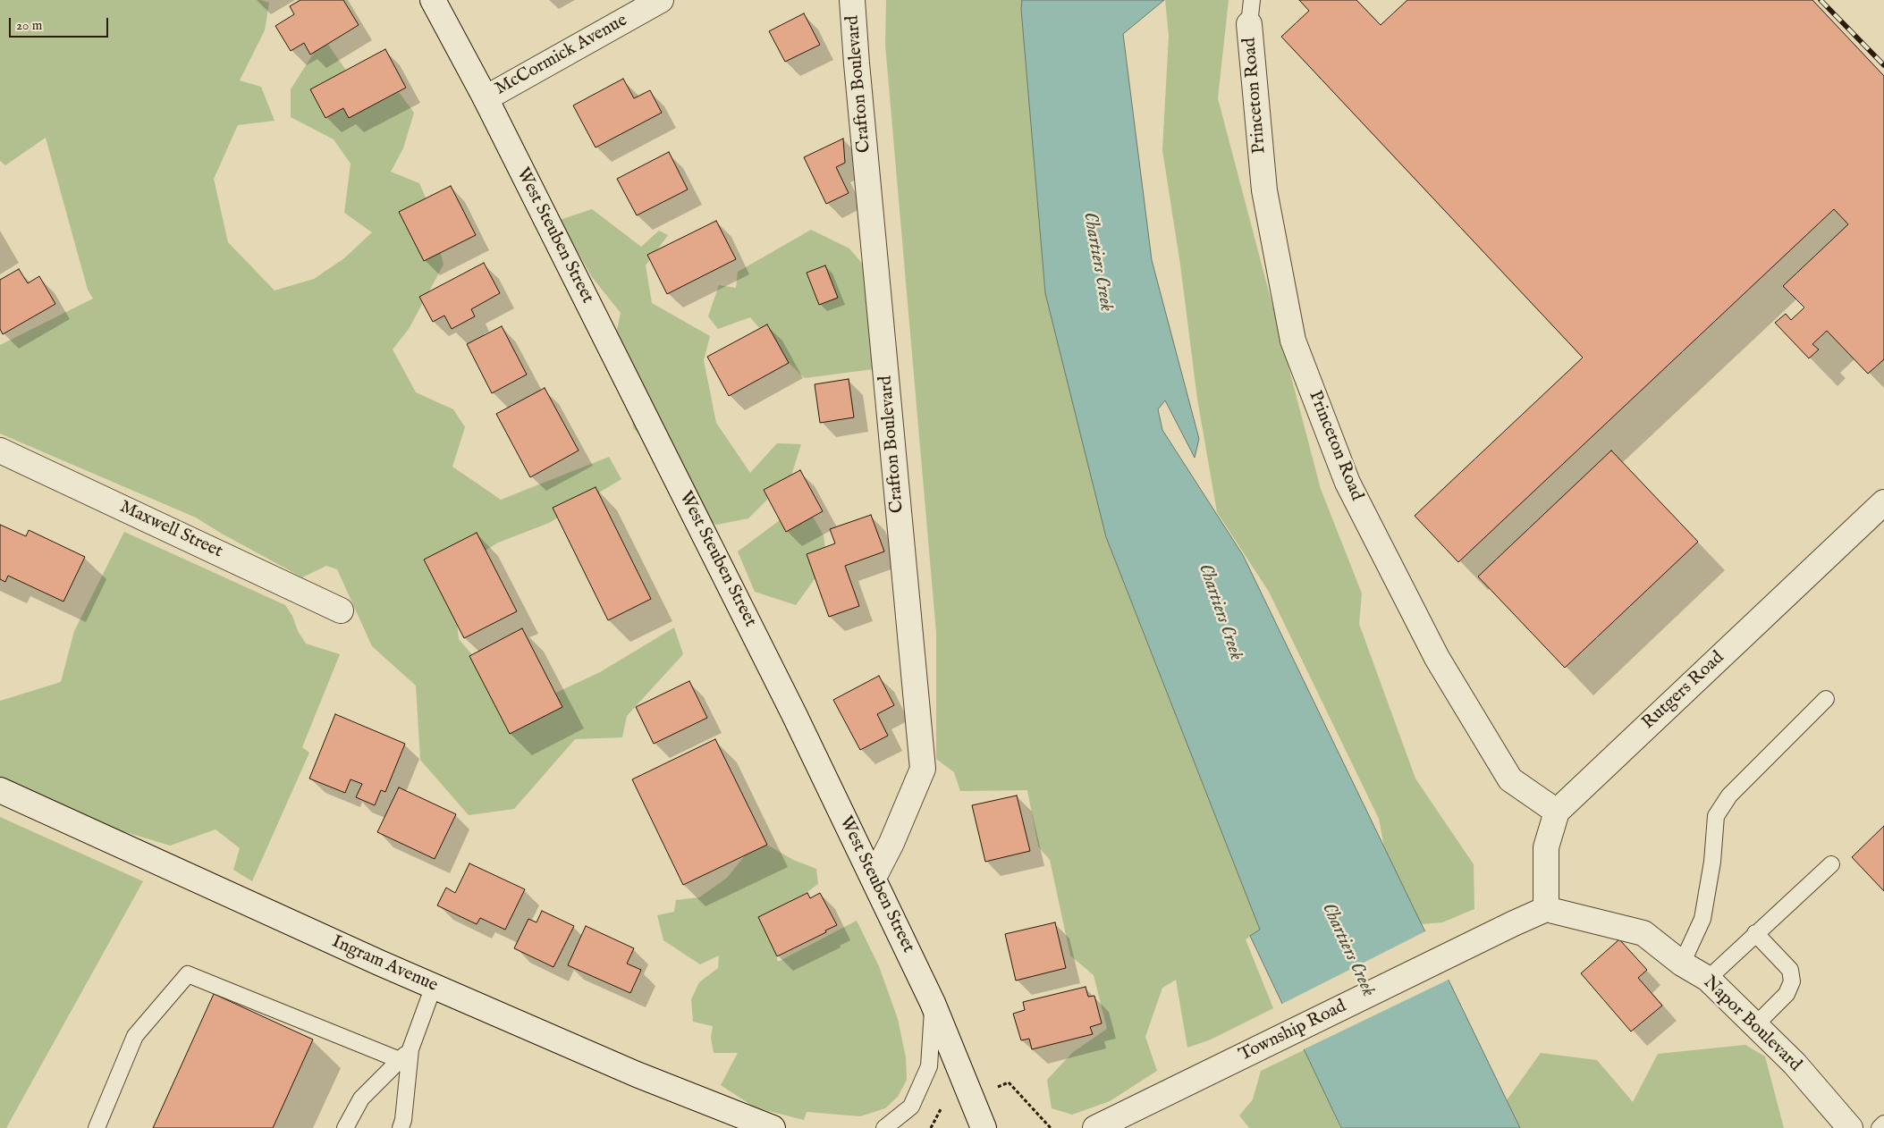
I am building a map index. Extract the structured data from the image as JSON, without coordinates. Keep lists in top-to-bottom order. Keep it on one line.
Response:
{"streets":{"street":["McCormick Avenue","Crafton Boulevard","Princeton Road","West Steuben Street","Maxwell Street","Rutgers Road","Ingram Avenue","Napor Boulevard","Township Road"]},"crossings":[["McCormick Avenue","West Steuben Street"],["Crafton Boulevard","West Steuben Street"],["Princeton Road","Rutgers Road"],["Napor Boulevard","Township Road"]],"water":["Chartiers Creek"],"scale_bar":"20 m"}
